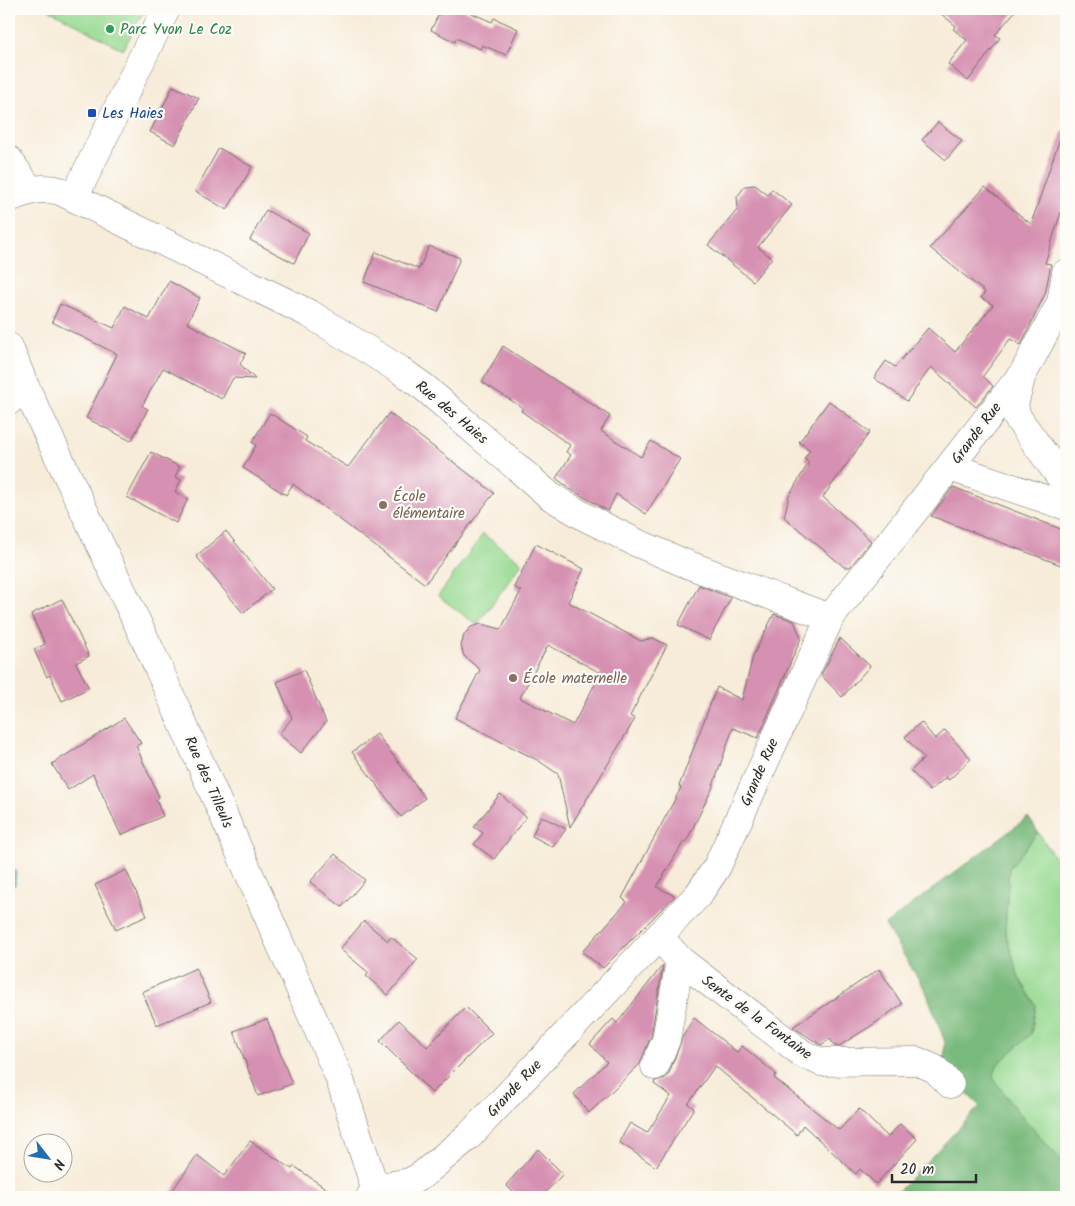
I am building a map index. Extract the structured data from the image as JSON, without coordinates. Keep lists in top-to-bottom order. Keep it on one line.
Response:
{"streets":{"street":["Rue des Haies","Grande Rue","Rue des Tilleuls","Sente de la Fontaine"]},"crossings":[["Rue des Haies","Grande Rue"],["Grande Rue","Rue des Tilleuls"],["Grande Rue","Sente de la Fontaine"]],"places":{"other":["Parc Yvon Le Coz","École élémentaire","École maternelle"],"transit":["Les Haies"]},"scale_bar":"20 m","north":"bottom right"}
